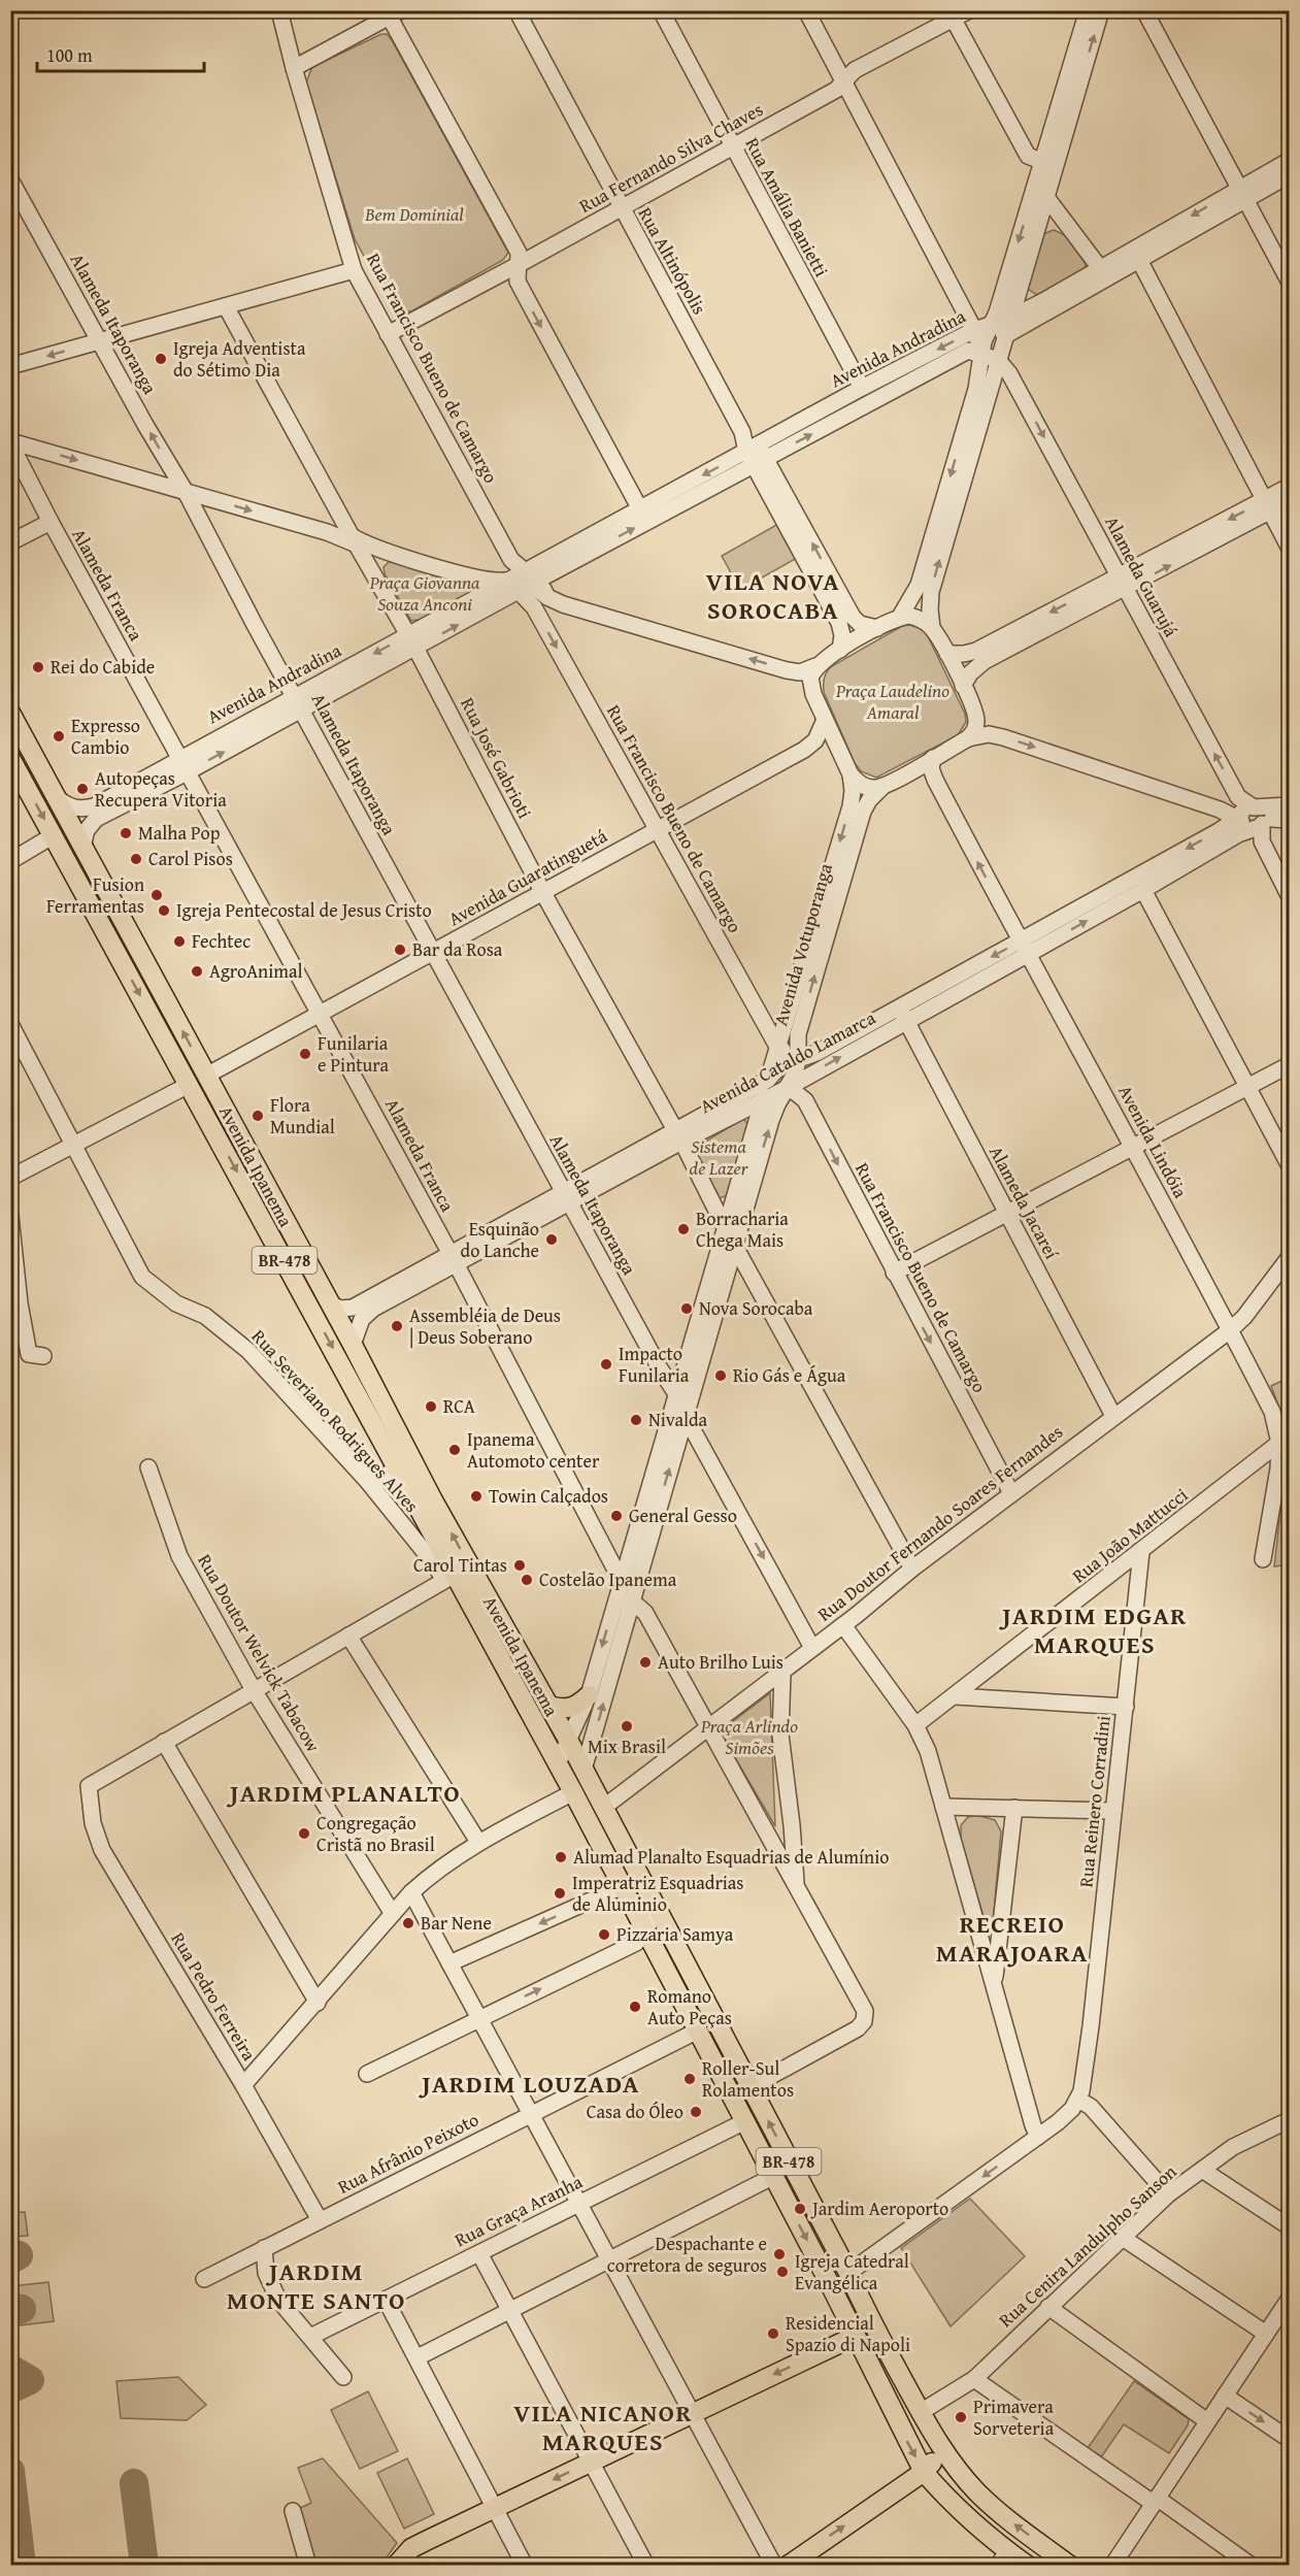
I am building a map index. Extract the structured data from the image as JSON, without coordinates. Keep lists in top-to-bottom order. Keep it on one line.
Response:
{"streets":{"main road":["Avenida Ipanema","BR-478"],"street":["Rua Fernando Silva Chaves","Rua Amália Banietti","Rua Altinópolis","Alameda Itaporanga","Avenida Andradina","Rua Francisco Bueno de Camargo","Alameda Guarujá","Alameda Franca","Rua José Gabrioti","Avenida Guaratinguetá","Avenida Votuporanga","Avenida Cataldo Lamarca","Avenida Lindóia","Alameda Jacareí","Rua Severiano Rodrigues Alves","Rua Doutor Fernando Soares Fernandes","Rua João Mattucci","Rua Doutor Welvick Tabacow","Rua Reinero Corradini","Rua Pedro Ferreira","Rua Afrânio Peixoto","Rua Graça Aranha","Rua Cenira Landulpho Sanson"]},"crossings":[["Rua Fernando Silva Chaves","Rua Amália Banietti"],["Rua Fernando Silva Chaves","Rua Altinópolis"],["Rua Fernando Silva Chaves","Rua Francisco Bueno de Camargo"],["Rua Amália Banietti","Avenida Andradina"],["Rua Altinópolis","Avenida Andradina"],["Rua Altinópolis","Avenida Guaratinguetá"],["Rua Altinópolis","Avenida Votuporanga"],["Rua Altinópolis","Avenida Lindóia"],["Alameda Itaporanga","Avenida Andradina"],["Alameda Itaporanga","Avenida Guaratinguetá"],["Alameda Itaporanga","Avenida Votuporanga"],["Alameda Itaporanga","Avenida Cataldo Lamarca"],["Alameda Itaporanga","Rua Doutor Fernando Soares Fernandes"],["Avenida Andradina","Rua Francisco Bueno de Camargo"],["Avenida Andradina","Alameda Franca"],["Avenida Andradina","Rua José Gabrioti"],["Avenida Andradina","Avenida Ipanema"],["Rua Francisco Bueno de Camargo","Avenida Guaratinguetá"],["Rua Francisco Bueno de Camargo","Avenida Votuporanga"],["Rua Francisco Bueno de Camargo","Avenida Cataldo Lamarca"],["Rua Francisco Bueno de Camargo","Rua Doutor Fernando Soares Fernandes"],["Alameda Guarujá","Avenida Cataldo Lamarca"],["Alameda Franca","Avenida Guaratinguetá"],["Alameda Franca","Avenida Votuporanga"],["Alameda Franca","Avenida Cataldo Lamarca"],["Rua José Gabrioti","Avenida Guaratinguetá"],["Rua José Gabrioti","Avenida Votuporanga"],["Rua José Gabrioti","Avenida Cataldo Lamarca"],["Avenida Guaratinguetá","Avenida Votuporanga"],["Avenida Guaratinguetá","Avenida Lindóia"],["Avenida Guaratinguetá","Avenida Ipanema"],["Avenida Votuporanga","Avenida Cataldo Lamarca"],["Avenida Votuporanga","Avenida Lindóia"],["Avenida Votuporanga","Avenida Ipanema"],["Avenida Cataldo Lamarca","Avenida Lindóia"],["Avenida Cataldo Lamarca","Avenida Ipanema"],["Avenida Cataldo Lamarca","Alameda Jacareí"],["Avenida Lindóia","Rua Doutor Fernando Soares Fernandes"],["Avenida Lindóia","Rua João Mattucci"],["Avenida Ipanema","Rua Severiano Rodrigues Alves"],["Avenida Ipanema","Rua Doutor Fernando Soares Fernandes"],["Avenida Ipanema","Rua Afrânio Peixoto"],["Avenida Ipanema","Rua Graça Aranha"],["Avenida Ipanema","Rua Cenira Landulpho Sanson"],["Alameda Jacareí","Rua Doutor Fernando Soares Fernandes"],["Rua João Mattucci","Rua Reinero Corradini"],["Rua Pedro Ferreira","Rua Afrânio Peixoto"]],"districts":["VILA NOVA SOROCABA","JARDIM EDGAR MARQUES","JARDIM PLANALTO","RECREIO MARAJOARA","JARDIM LOUZADA","JARDIM MONTE SANTO","VILA NICANOR MARQUES"],"parks":["Bem Dominial","Praça Giovanna Souza Anconi","Praça Laudelino Amaral","Sistema de Lazer","Praça Arlindo Simões"],"places":["Igreja Adventista do Sétimo Dia","Rei do Cabide","Expresso Cambio","Autopeças Recupera Vitoria","Malha Pop","Carol Pisos","Fusion Ferramentas","Igreja Pentecostal de Jesus Cristo","Fechtec","Bar da Rosa","AgroAnimal","Funilaria e Pintura","Flora Mundial","Borracharia Chega Mais","Esquinão do Lanche","Nova Sorocaba","Assembléia de Deus | Deus Soberano","Impacto Funilaria","Rio Gás e Água","RCA","Nivalda","Ipanema Automoto center","Towin Calçados","General Gesso","Carol Tintas","Costelão Ipanema","Auto Brilho Luis","Mix Brasil","Congregação Cristã no Brasil","Alumad Planalto Esquadrias de Alumínio","Imperatriz Esquadrias de Aluminio","Bar Nene","Pizzaria Samya","Romano Auto Peças","Roller-Sul Rolamentos","Casa do Óleo","Jardim Aeroporto","Despachante e corretora de seguros","Igreja Catedral Evangélica","Residencial Spazio di Napoli","Primavera Sorveteria"],"scale_bar":"100 m"}
